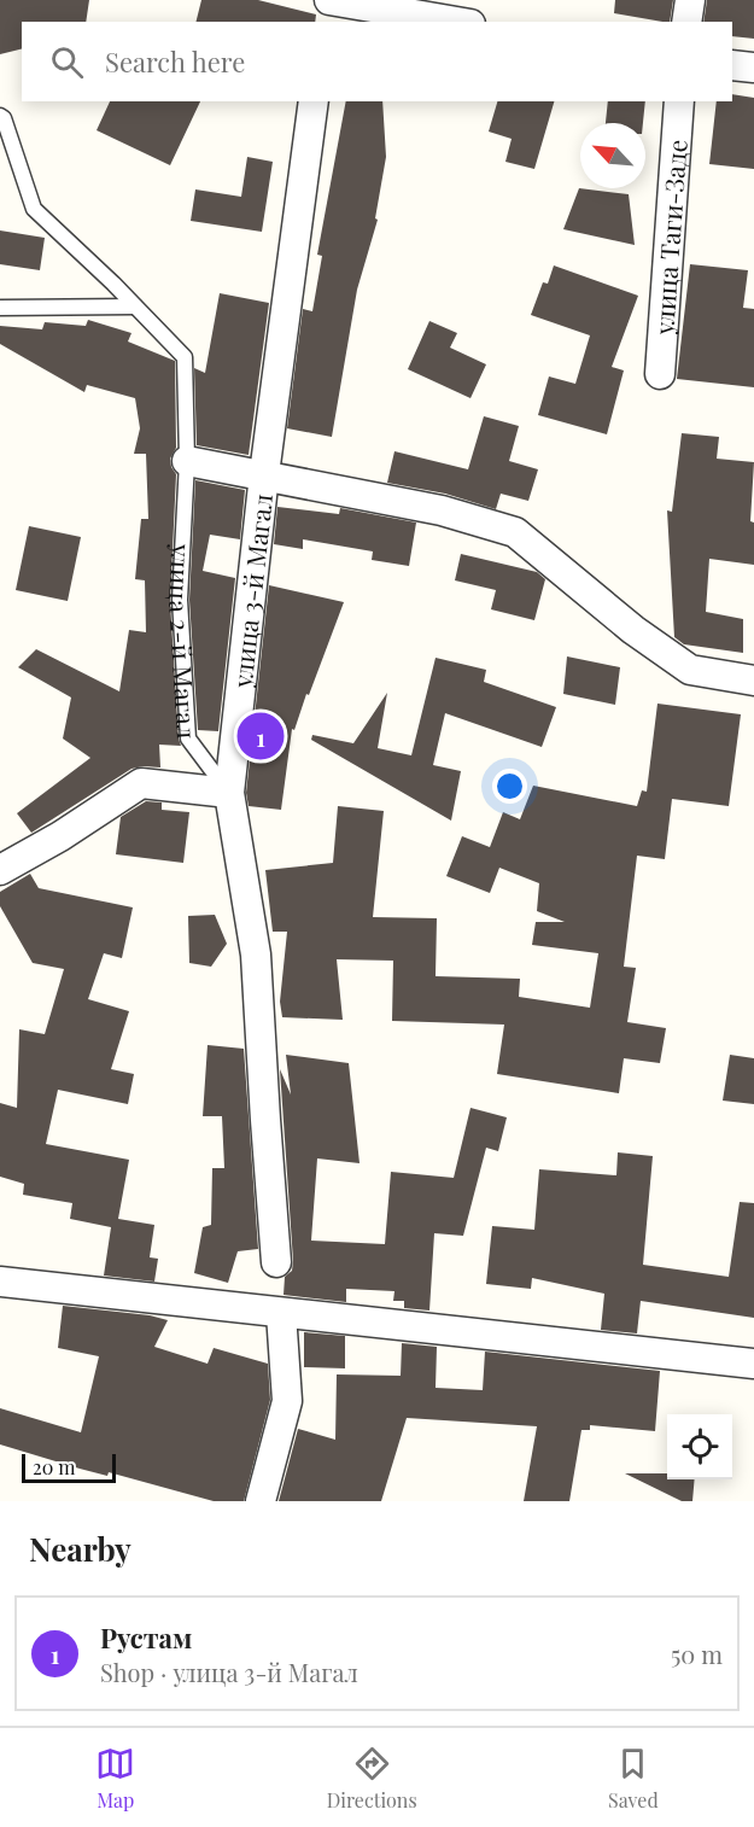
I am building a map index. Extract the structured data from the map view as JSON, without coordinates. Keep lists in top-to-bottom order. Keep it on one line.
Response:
{"streets":{"street":["улица Таги-Заде","улица 3-й Магал","улица 2-й Магал"]},"crossings":[["улица 3-й Магал","улица 2-й Магал"]],"scale_bar":"20 m","north":"top left","page":{"search":"Search here","pins":"1","scale":"20 m","heading":"Nearby","list":[{"mark":"1","name":"Рустам","note":"Shop · улица 3-й Магал","value":"50 m"}],"nav":["Map","Directions","Saved"]}}
